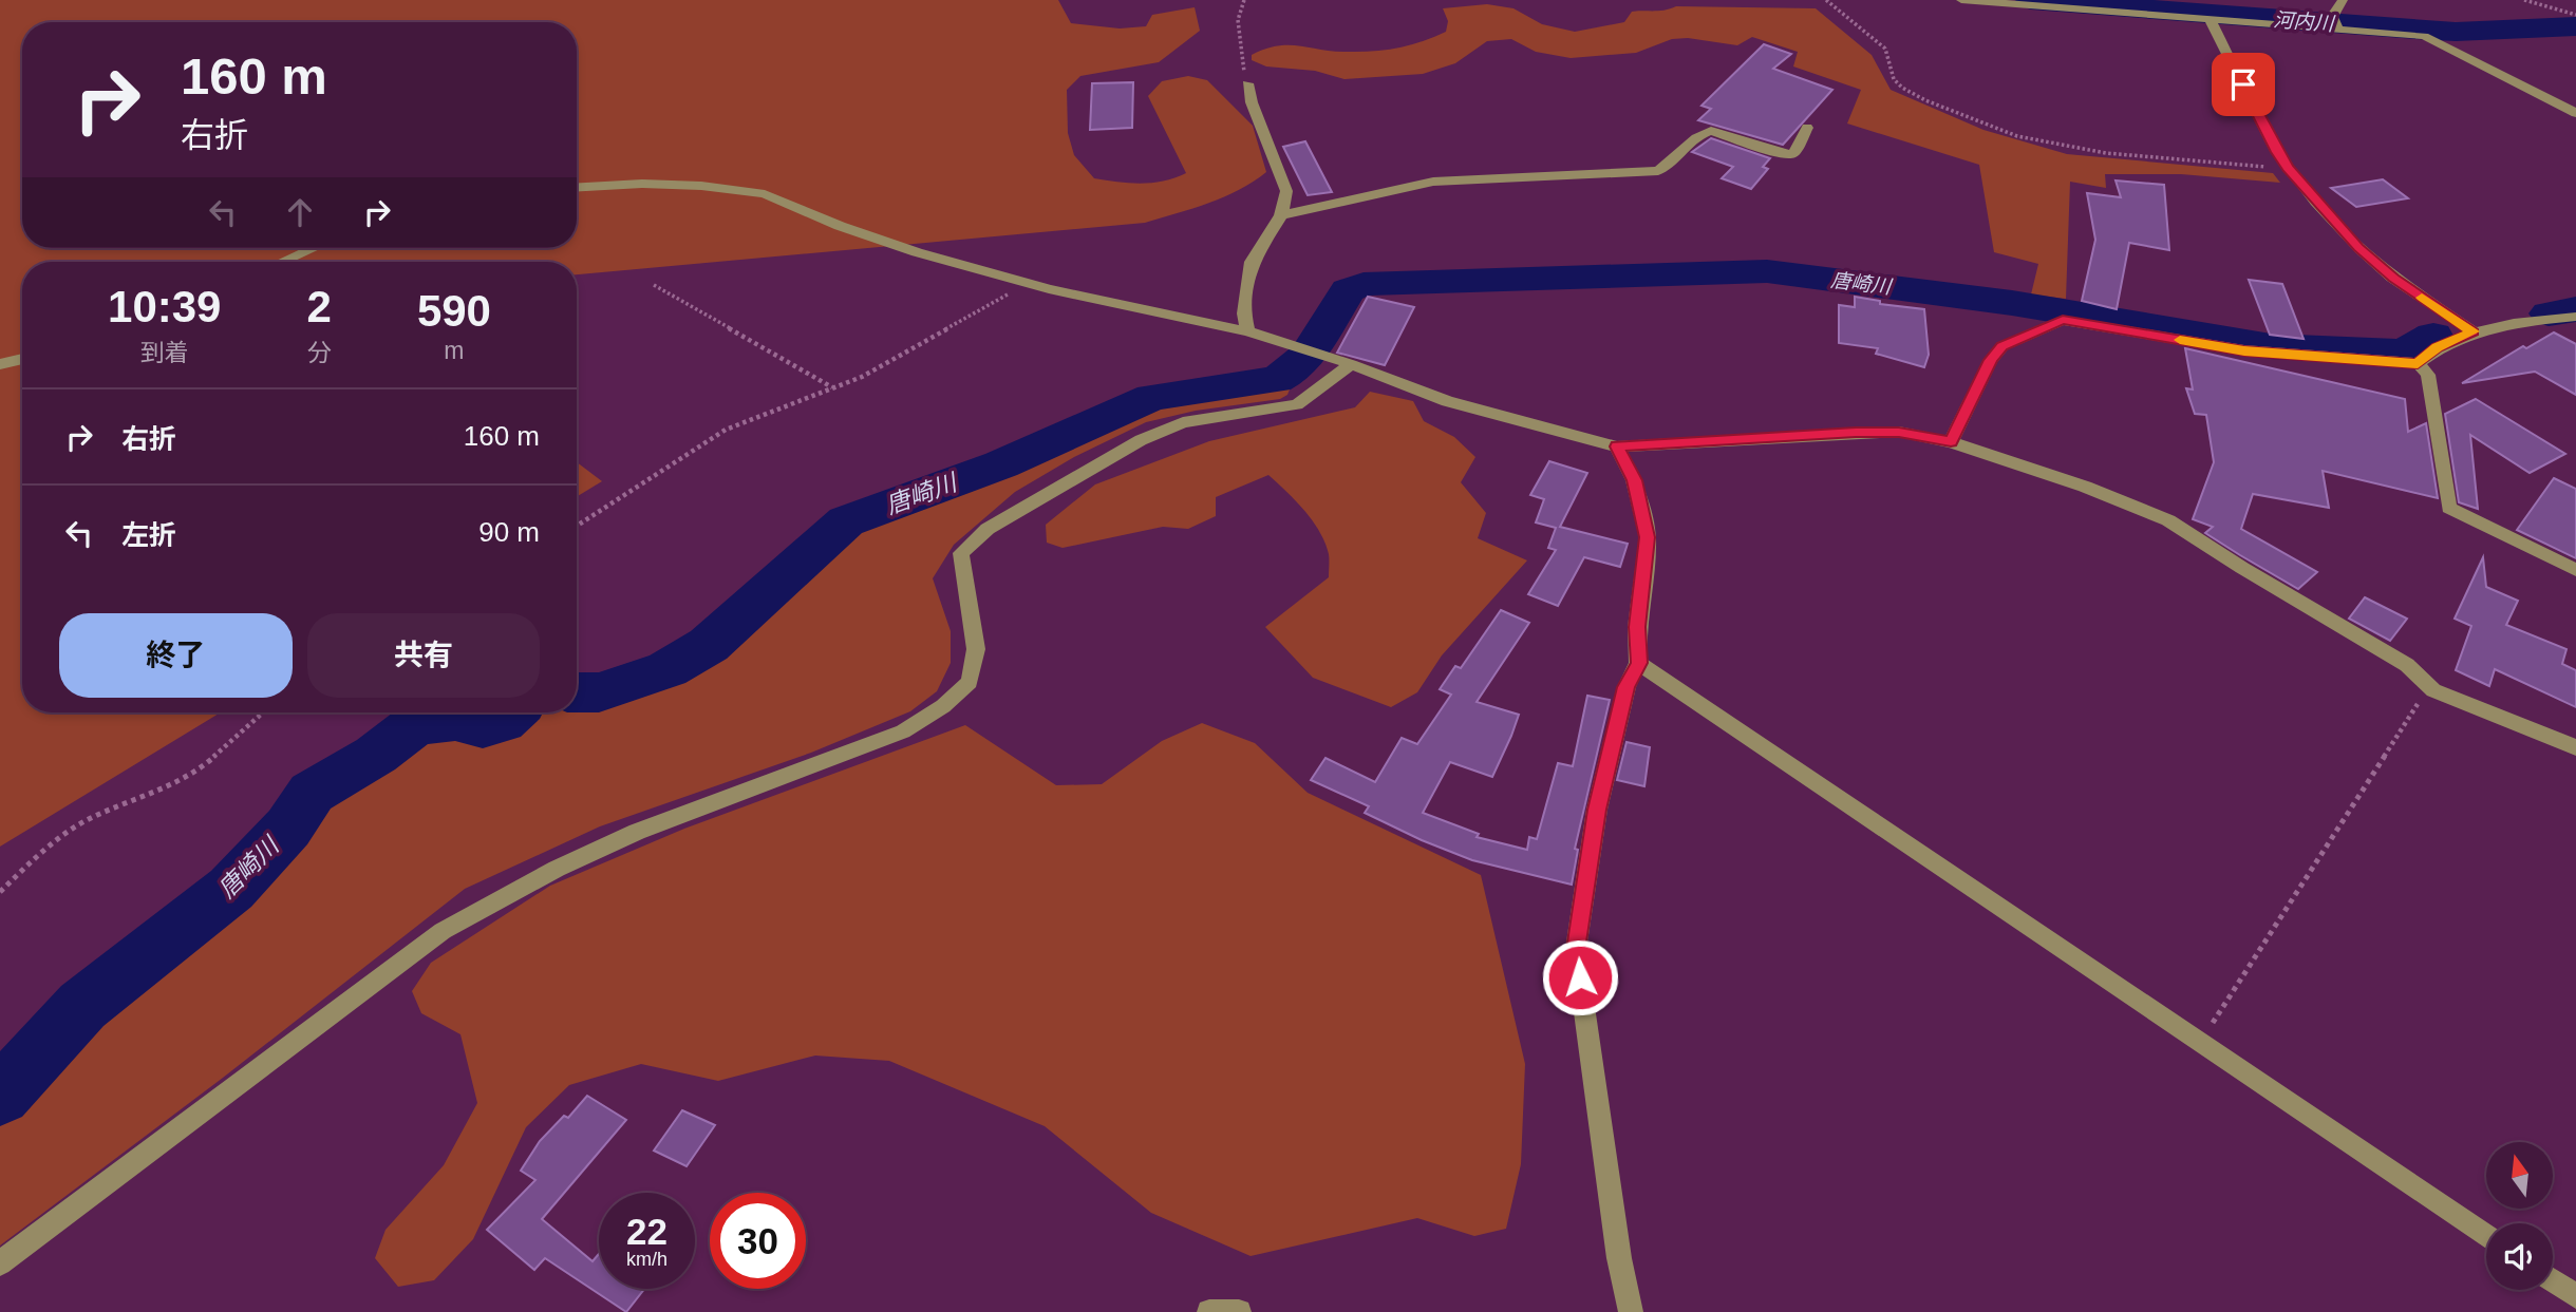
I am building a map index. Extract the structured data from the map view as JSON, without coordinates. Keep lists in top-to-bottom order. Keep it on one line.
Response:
{"water":["河内川","唐崎川"],"north":"top","page":{"turn":["160 m","右折"],"eta":["10:39","到着","2","分","590","m"],"list":[{"name":"右折","value":"160 m"},{"name":"左折","value":"90 m"}],"buttons":["終了","共有"],"speed":"22 km/h","limit":"30"}}
